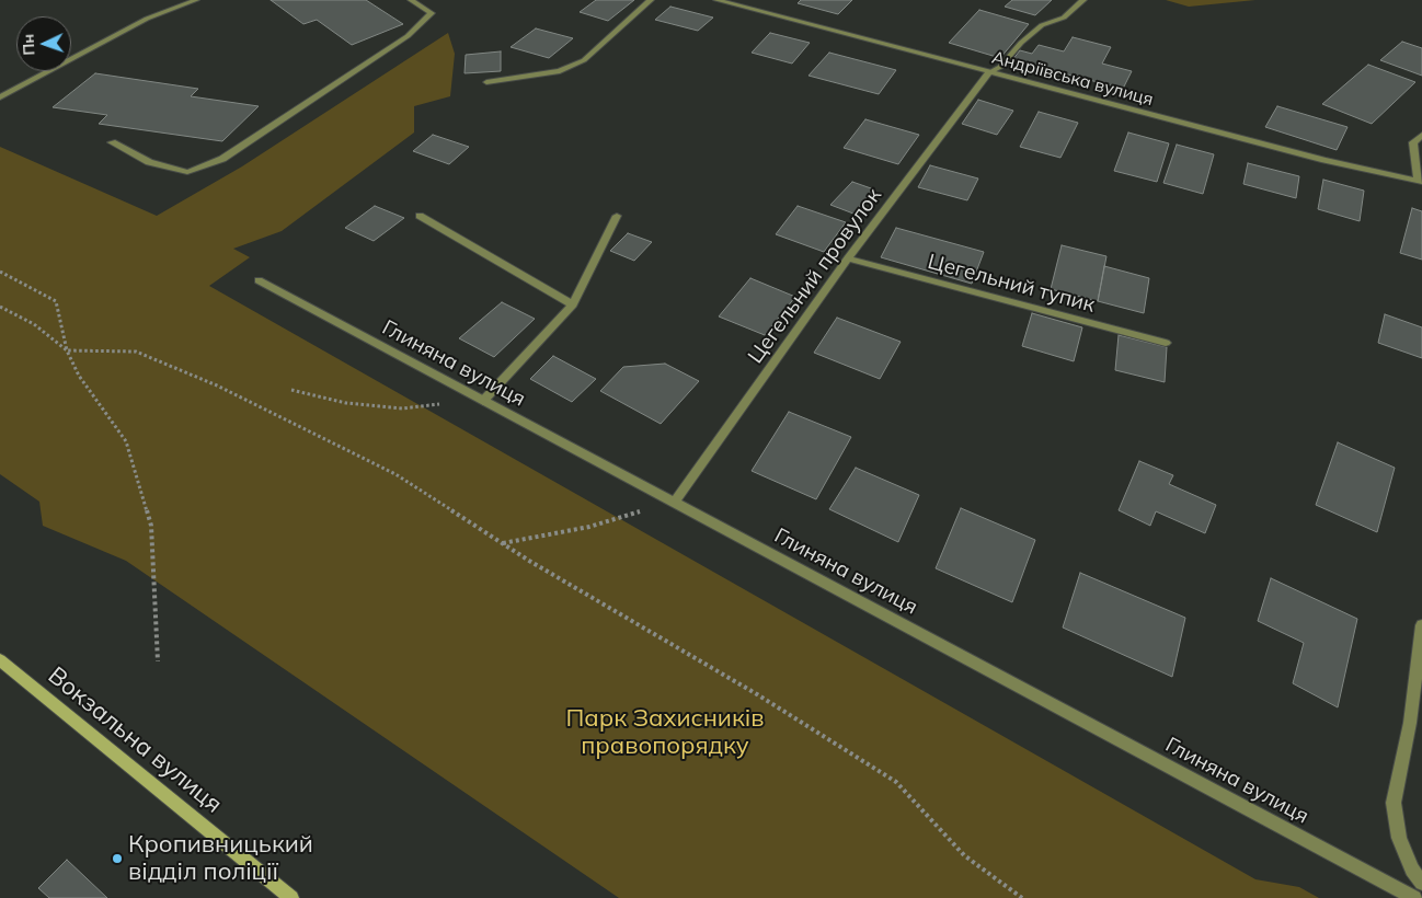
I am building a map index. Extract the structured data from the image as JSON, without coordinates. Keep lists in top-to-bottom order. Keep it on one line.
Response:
{"streets":{"main road":["Вокзальна вулиця"],"street":["Андріївська вулиця","Цегельний провулок","Цегельний тупик","Глиняна вулиця"]},"crossings":[["Андріївська вулиця","Цегельний провулок"],["Цегельний провулок","Цегельний тупик"],["Цегельний провулок","Глиняна вулиця"]],"parks":["Парк Захисників правопорядку"],"places":["Кропивницький відділ поліції"],"north":"left"}
